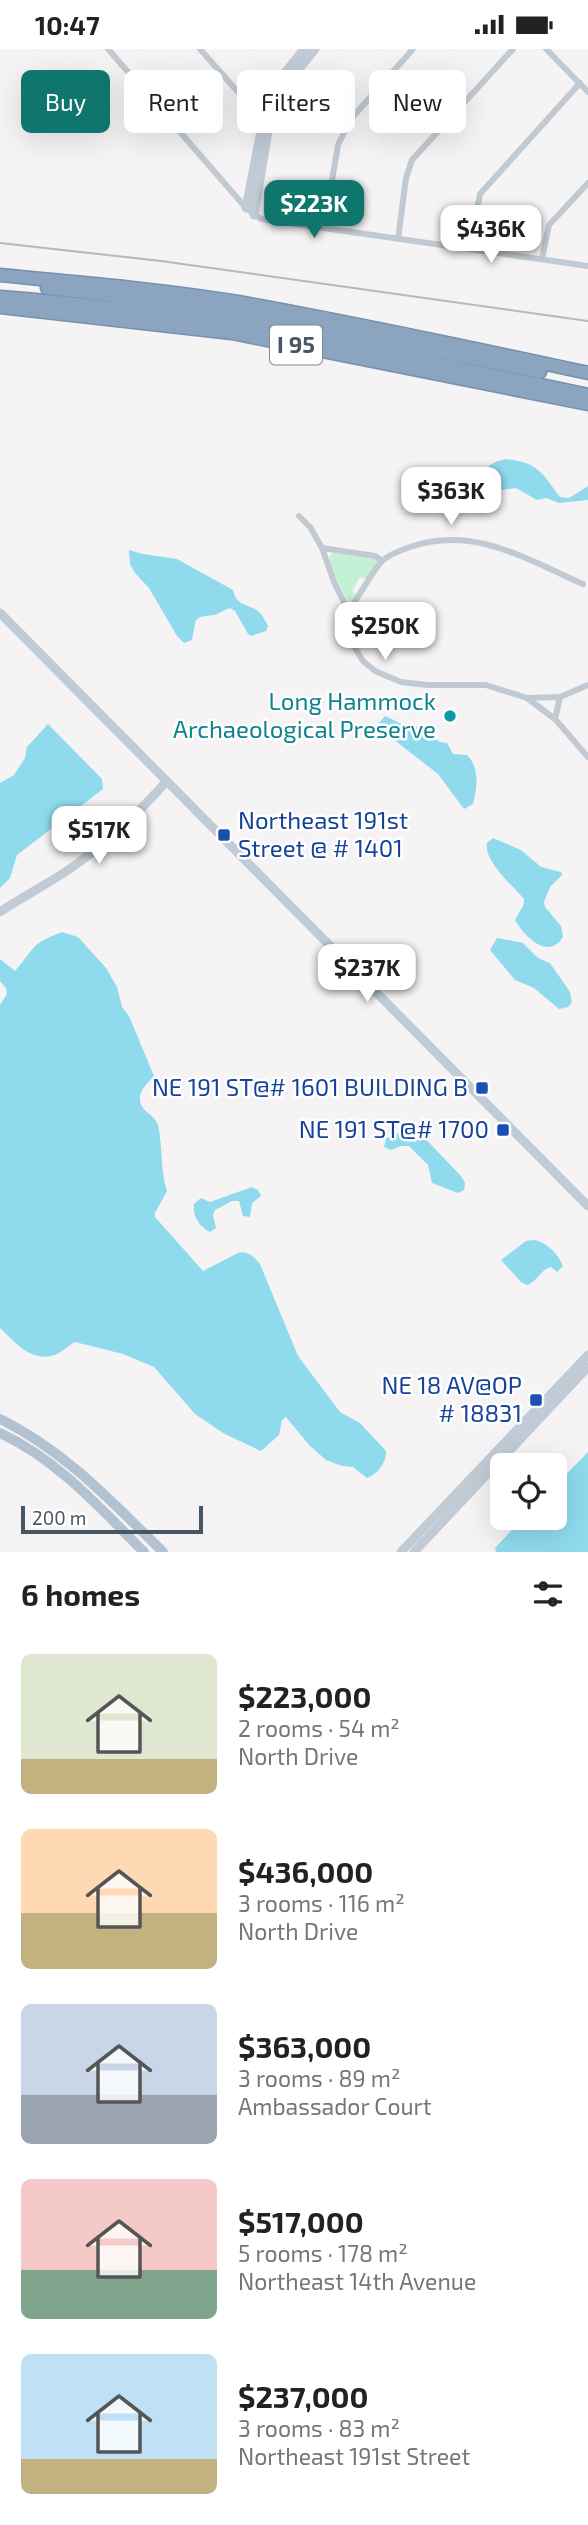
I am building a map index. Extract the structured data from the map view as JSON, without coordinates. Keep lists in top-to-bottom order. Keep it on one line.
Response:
{"streets":{"highway":["I 95"]},"places":{"other":["Long Hammock Archaeological Preserve"],"transit":["Northeast 191st Street @ # 1401","NE 191 ST@# 1601 BUILDING B","NE 191 ST@# 1700","NE 18 AV@OP # 18831"]},"scale_bar":"200 m","page":{"status":"10:47","chip":["Buy","Rent","Filters","New"],"price":["$223K","$436K","$363K","$250K","$517K","$237K"],"scale":"200 m","heading":"6 homes","list":[{"name":"$223,000","note":"2 rooms · 54 m² · North Drive"},{"name":"$436,000","note":"3 rooms · 116 m² · North Drive"},{"name":"$363,000","note":"3 rooms · 89 m² · Ambassador Court"},{"name":"$517,000","note":"5 rooms · 178 m² · Northeast 14th Avenue"},{"name":"$237,000","note":"3 rooms · 83 m² · Northeast 191st Street"}]}}
